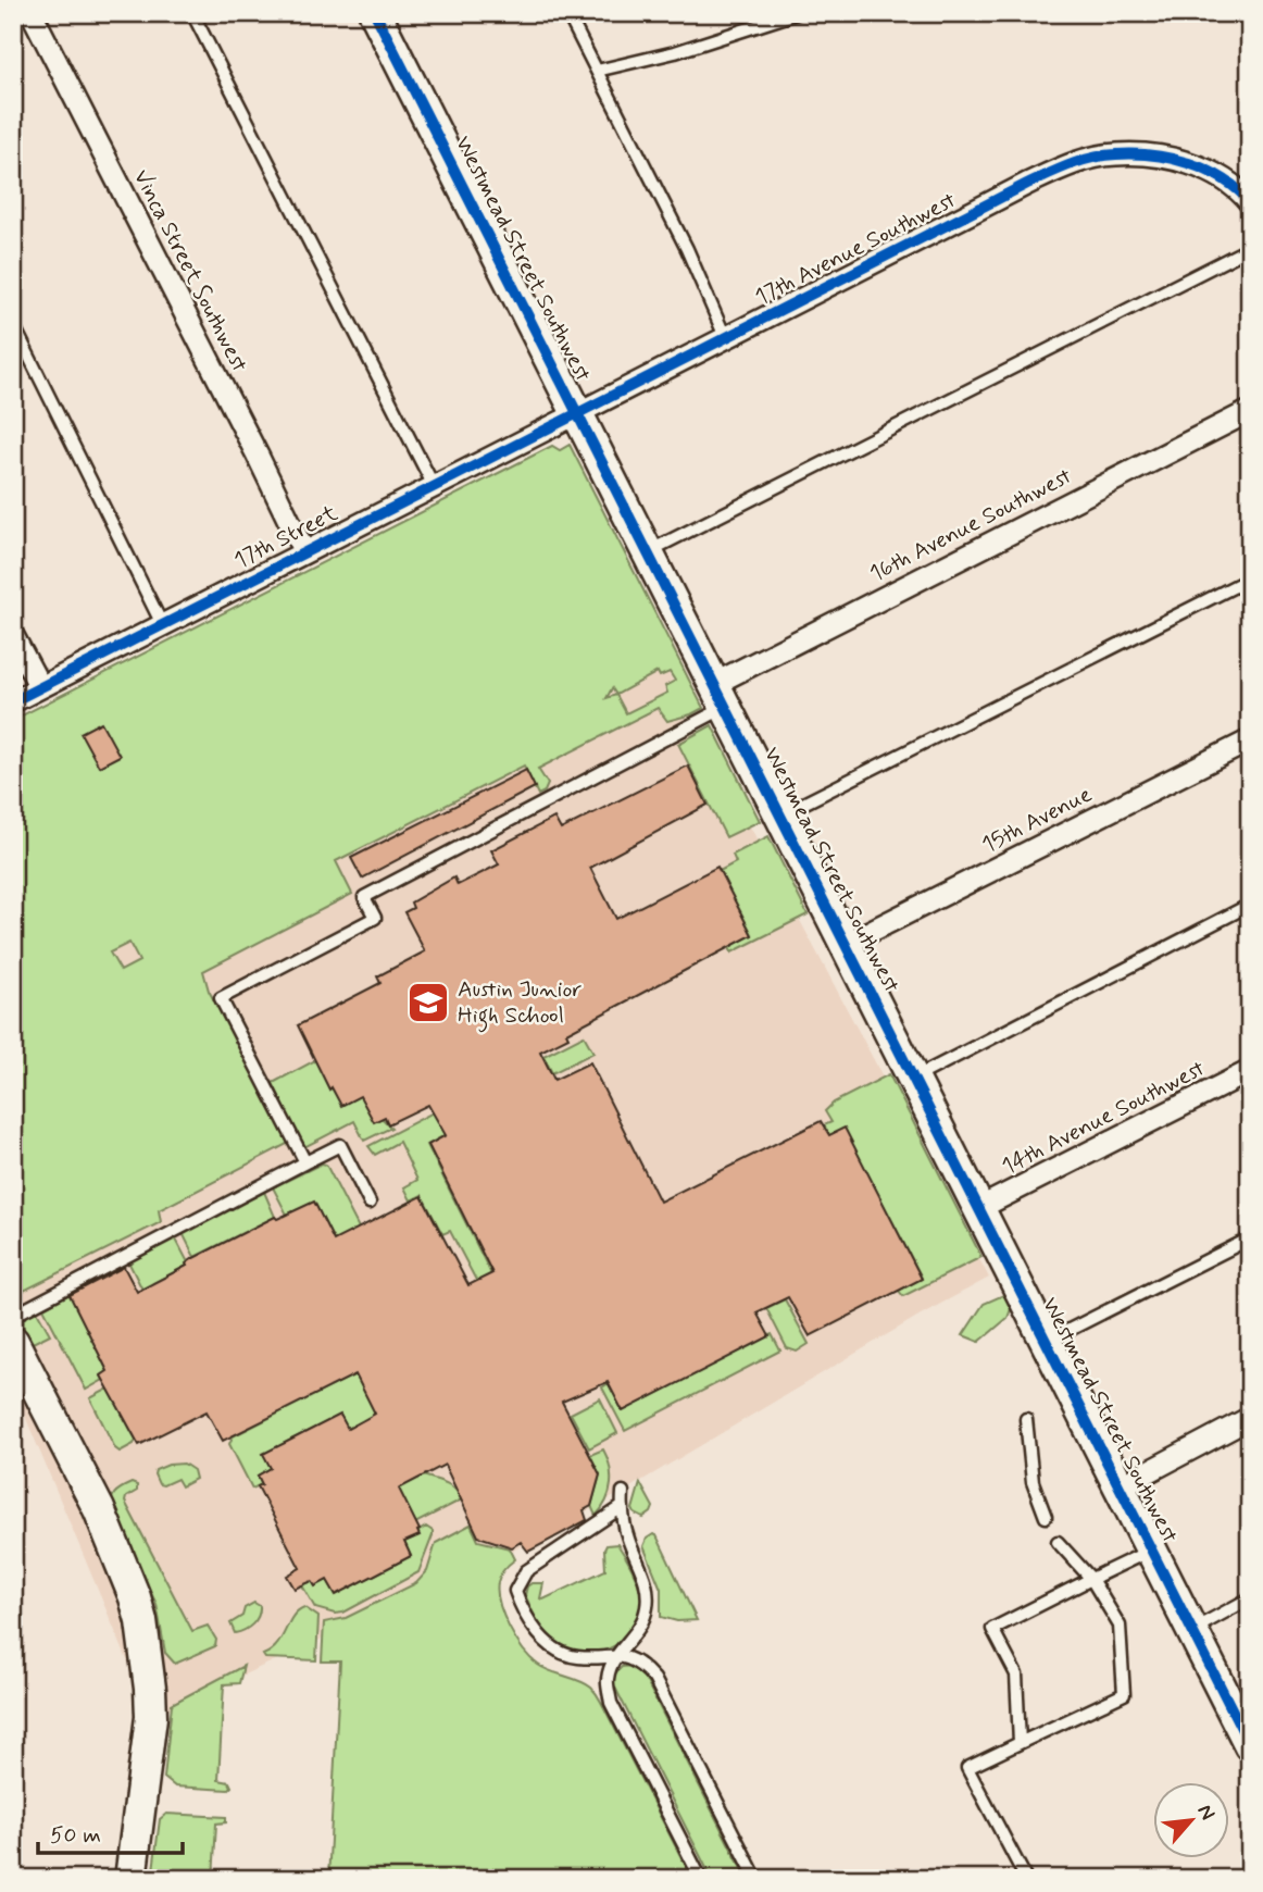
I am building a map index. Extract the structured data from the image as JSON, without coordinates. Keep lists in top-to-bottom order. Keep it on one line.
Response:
{"streets":{"street":["17th Avenue Southwest","Westmead Street Southwest","Vinca Street Southwest","16th Avenue Southwest","17th Street","15th Avenue","14th Avenue Southwest"]},"crossings":[["17th Avenue Southwest","Westmead Street Southwest"],["17th Avenue Southwest","17th Street"],["Westmead Street Southwest","16th Avenue Southwest"],["Westmead Street Southwest","17th Street"],["Westmead Street Southwest","15th Avenue"],["Westmead Street Southwest","14th Avenue Southwest"],["Vinca Street Southwest","17th Street"]],"places":{"school or university":["Austin Junior High School"]},"scale_bar":"50 m","north":"top right"}
